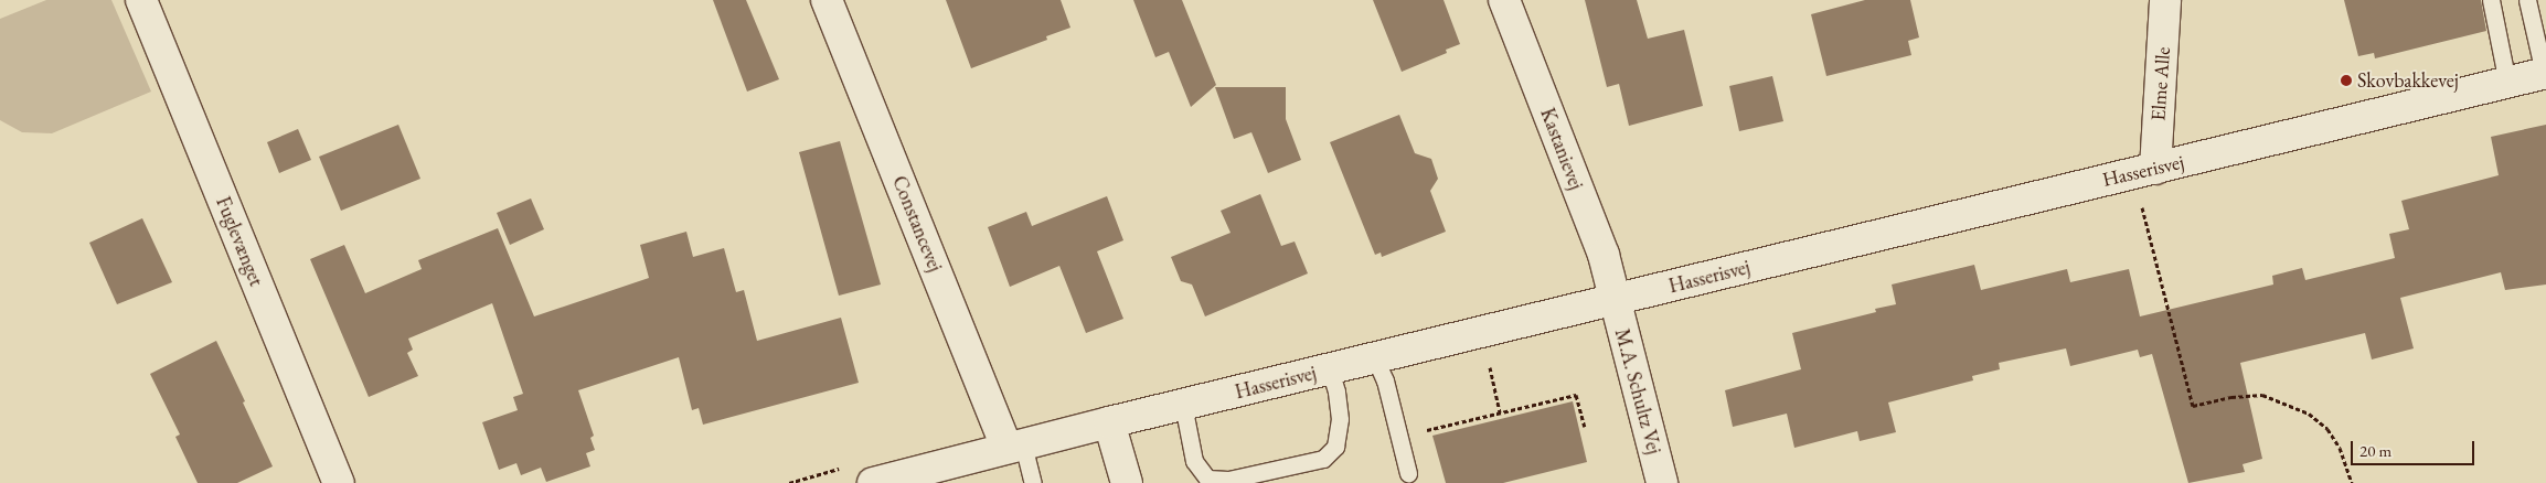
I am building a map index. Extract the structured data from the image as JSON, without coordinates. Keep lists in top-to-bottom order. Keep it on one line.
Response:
{"streets":{"street":["Elme Alle","Kastanievej","Hasserisvej","Constancevej","Fuglevænget","M.A. Schultz Vej"]},"crossings":[["Elme Alle","Hasserisvej"],["Kastanievej","Hasserisvej"],["Kastanievej","M.A. Schultz Vej"],["Hasserisvej","Constancevej"],["Hasserisvej","M.A. Schultz Vej"]],"places":["Skovbakkevej"],"scale_bar":"20 m"}
